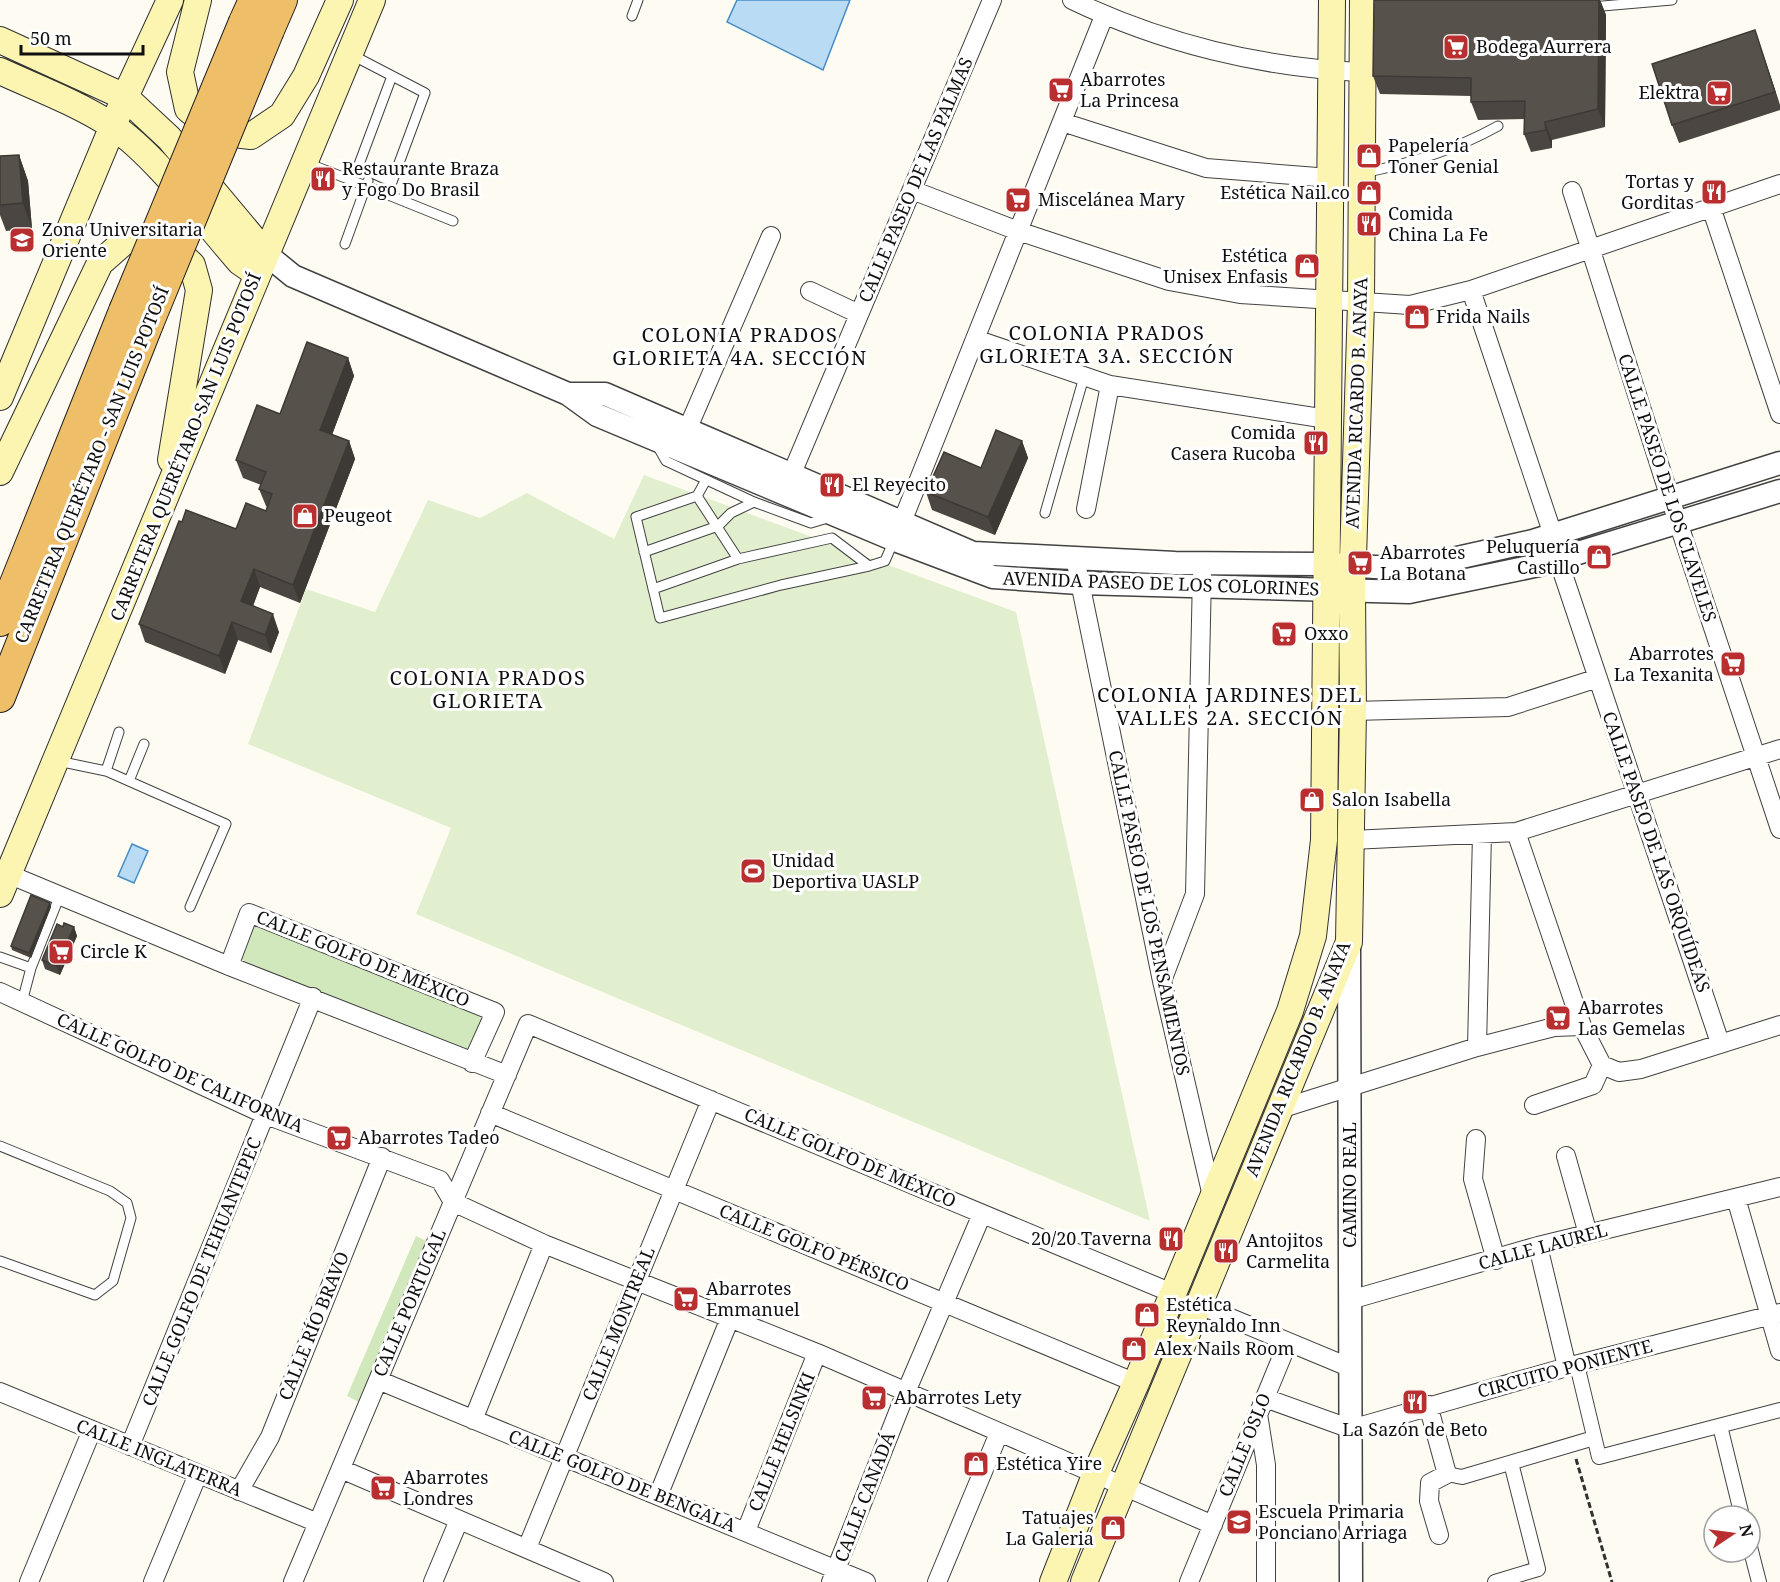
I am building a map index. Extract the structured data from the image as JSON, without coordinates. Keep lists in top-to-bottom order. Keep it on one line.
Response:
{"streets":{"highway":["CARRETERA QUERÉTARO - SAN LUIS POTOSÍ"],"main road":["AVENIDA RICARDO B. ANAYA","CARRETERA QUERÉTARO-SAN LUIS POTOSÍ"],"street":["CALLE PASEO DE LAS PALMAS","CALLE PASEO DE LOS CLAVELES","AVENIDA PASEO DE LOS COLORINES","CALLE PASEO DE LAS ORQUÍDEAS","CALLE PASEO DE LOS PENSAMIENTOS","CALLE GOLFO DE MÉXICO","CALLE GOLFO DE CALIFORNIA","CAMINO REAL","CALLE LAUREL","CALLE GOLFO PÉRSICO","CALLE GOLFO DE TEHUANTEPEC","CALLE PORTUGAL","CALLE MONTREAL","CALLE RÍO BRAVO","CIRCUITO PONIENTE","CALLE HELSINKI","CALLE OSLO","CALLE INGLATERRA","CALLE GOLFO DE BENGALA","CALLE CANADÁ"]},"crossings":[["CALLE PASEO DE LAS PALMAS","AVENIDA PASEO DE LOS COLORINES"],["AVENIDA RICARDO B. ANAYA","AVENIDA PASEO DE LOS COLORINES"],["AVENIDA RICARDO B. ANAYA","CALLE PASEO DE LOS PENSAMIENTOS"],["AVENIDA RICARDO B. ANAYA","CALLE GOLFO DE MÉXICO"],["AVENIDA RICARDO B. ANAYA","CALLE GOLFO DE CALIFORNIA"],["AVENIDA RICARDO B. ANAYA","CAMINO REAL"],["AVENIDA RICARDO B. ANAYA","CALLE GOLFO PÉRSICO"],["CARRETERA QUERÉTARO-SAN LUIS POTOSÍ","AVENIDA PASEO DE LOS COLORINES"],["CALLE PASEO DE LOS CLAVELES","AVENIDA PASEO DE LOS COLORINES"],["AVENIDA PASEO DE LOS COLORINES","CALLE PASEO DE LAS ORQUÍDEAS"],["AVENIDA PASEO DE LOS COLORINES","CALLE PASEO DE LOS PENSAMIENTOS"],["CALLE GOLFO DE MÉXICO","CALLE PORTUGAL"],["CALLE GOLFO DE MÉXICO","CALLE MONTREAL"],["CALLE GOLFO DE MÉXICO","CALLE CANADÁ"],["CALLE GOLFO DE CALIFORNIA","CALLE GOLFO DE TEHUANTEPEC"],["CALLE GOLFO DE CALIFORNIA","CALLE PORTUGAL"],["CALLE GOLFO DE CALIFORNIA","CALLE MONTREAL"],["CALLE GOLFO DE CALIFORNIA","CALLE RÍO BRAVO"],["CALLE GOLFO DE CALIFORNIA","CALLE HELSINKI"],["CALLE GOLFO DE CALIFORNIA","CALLE OSLO"],["CALLE GOLFO DE CALIFORNIA","CALLE CANADÁ"],["CAMINO REAL","CALLE LAUREL"],["CAMINO REAL","CIRCUITO PONIENTE"],["CALLE GOLFO PÉRSICO","CALLE PORTUGAL"],["CALLE GOLFO PÉRSICO","CALLE MONTREAL"],["CALLE GOLFO PÉRSICO","CALLE CANADÁ"],["CALLE GOLFO DE TEHUANTEPEC","CALLE INGLATERRA"],["CALLE PORTUGAL","CALLE INGLATERRA"],["CALLE PORTUGAL","CALLE GOLFO DE BENGALA"],["CALLE MONTREAL","CALLE GOLFO DE BENGALA"],["CALLE RÍO BRAVO","CALLE INGLATERRA"],["CALLE HELSINKI","CALLE GOLFO DE BENGALA"],["CALLE GOLFO DE BENGALA","CALLE CANADÁ"]],"districts":["COLONIA PRADOS GLORIETA 3A. SECCIÓN","COLONIA PRADOS GLORIETA 4A. SECCIÓN","COLONIA PRADOS GLORIETA","COLONIA JARDINES DEL VALLES 2A. SECCIÓN"],"places":{"supermarket":["Bodega Aurrera","Abarrotes La Princesa","Elektra","Miscelánea Mary","Abarrotes La Botana","Oxxo","Abarrotes La Texanita","Circle K","Abarrotes Las Gemelas","Abarrotes Tadeo","Abarrotes Emmanuel","Abarrotes Lety","Abarrotes Londres"],"shop":["Papelería Toner Genial","Estética Nail.co","Estética Unisex Enfasis","Frida Nails","Peugeot","Peluquería Castillo","Salon Isabella","Estética Reynaldo Inn","Alex Nails Room","Estética Yire","Tatuajes La Galeria"],"restaurant":["Restaurante Braza y Fogo Do Brasil","Tortas y Gorditas","Comida China La Fe","Comida Casera Rucoba","El Reyecito","20/20 Taverna","Antojitos Carmelita","La Sazón de Beto"],"school or university":["Zona Universitaria Oriente","Escuela Primaria Ponciano Arriaga"],"sports":["Unidad Deportiva UASLP"]},"scale_bar":"50 m","north":"right"}
